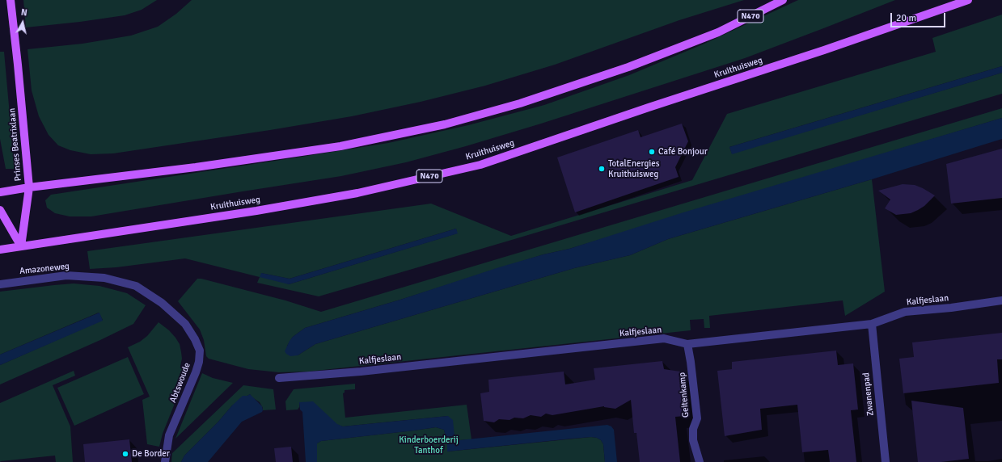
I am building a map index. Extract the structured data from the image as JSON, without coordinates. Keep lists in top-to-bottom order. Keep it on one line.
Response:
{"streets":{"main road":["N470","Kruithuisweg","Prinses Beatrixlaan"],"street":["Amazoneweg","Kalfjeslaan","Abtswoude","Zwanenpad","Geitenkamp"]},"crossings":[["N470","Prinses Beatrixlaan"],["Kruithuisweg","Prinses Beatrixlaan"],["Amazoneweg","Abtswoude"],["Kalfjeslaan","Zwanenpad"],["Kalfjeslaan","Geitenkamp"]],"parks":["Kinderboerderij Tanthof"],"places":["Café Bonjour","TotalEnergies Kruithuisweg","De Border"],"scale_bar":"20 m","north":"top"}
